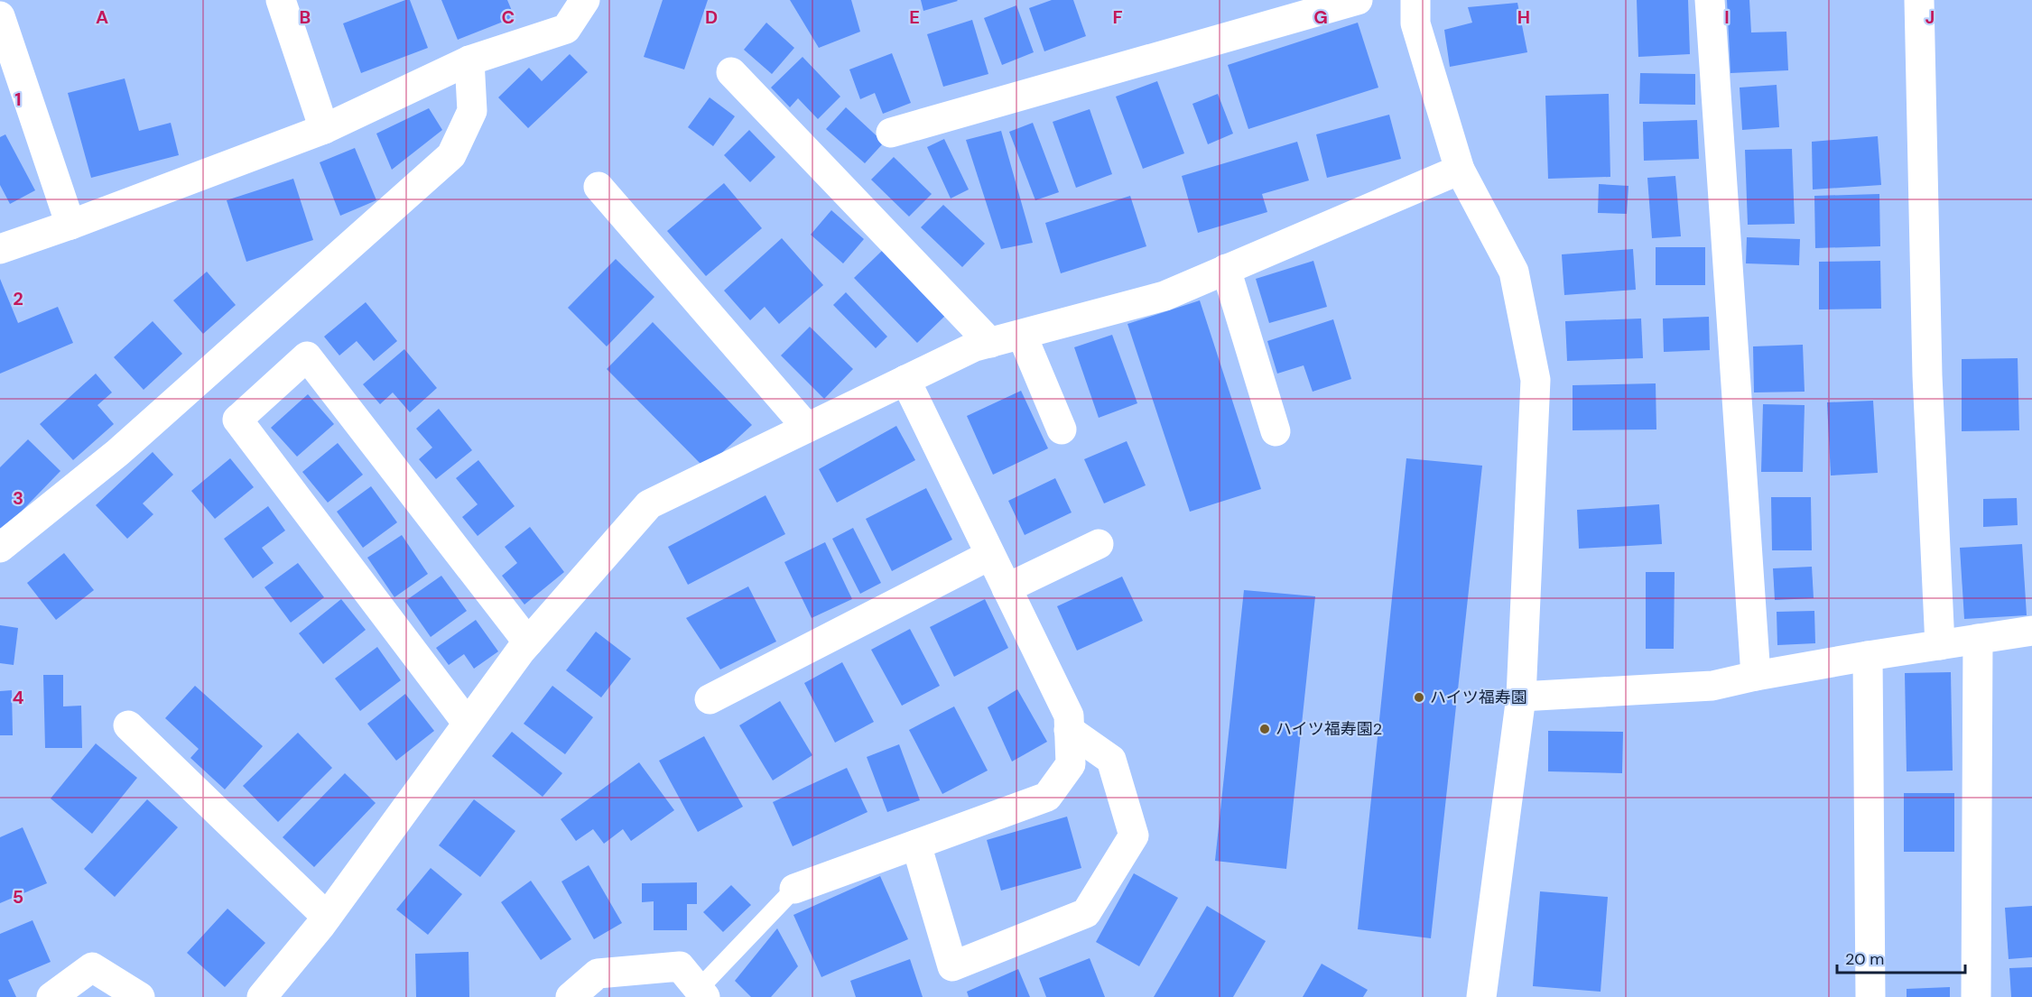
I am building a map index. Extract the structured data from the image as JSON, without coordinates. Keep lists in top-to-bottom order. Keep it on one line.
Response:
{"places":["ハイツ福寿園","ハイツ福寿園2"],"scale_bar":"20 m","grid":{"columns":["A","B","C","D","E","F","G","H","I","J"],"rows":["1","2","3","4","5"]}}
